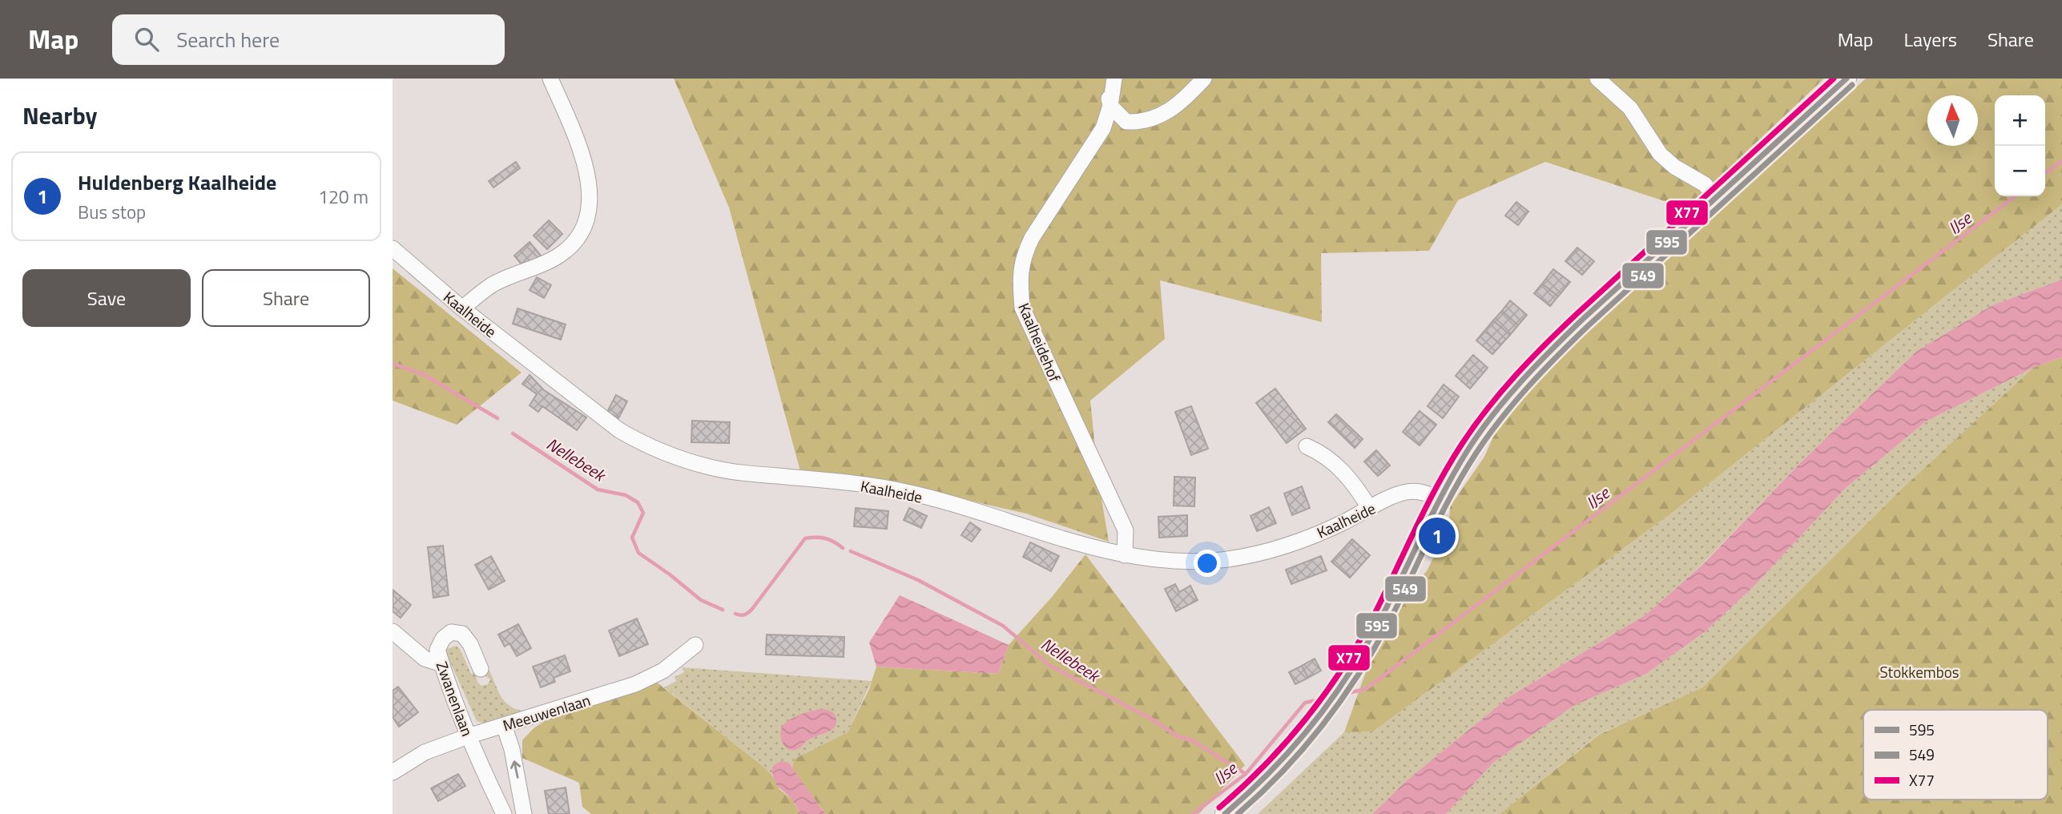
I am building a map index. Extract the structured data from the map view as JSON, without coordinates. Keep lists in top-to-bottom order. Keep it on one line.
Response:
{"streets":{"street":["Kaalheide","Kaalheidehof","Zwanenlaan","Meeuwenlaan"]},"crossings":[["Kaalheide","Kaalheidehof"],["Zwanenlaan","Meeuwenlaan"]],"water":["IJse","Nellebeek"],"parks":["Stokkembos"],"lines":["transit line 595","transit line X77","transit line 549"],"legend":["595","549","X77"],"north":"top","page":{"header":"Map","search":"Search here","nav":["Map","Layers","Share"],"heading":"Nearby","map_buttons":["+","−"],"list":[{"mark":"1","name":"Huldenberg Kaalheide","note":"Bus stop","value":"120 m"}],"buttons":["Save","Share"],"pins":"1"}}
